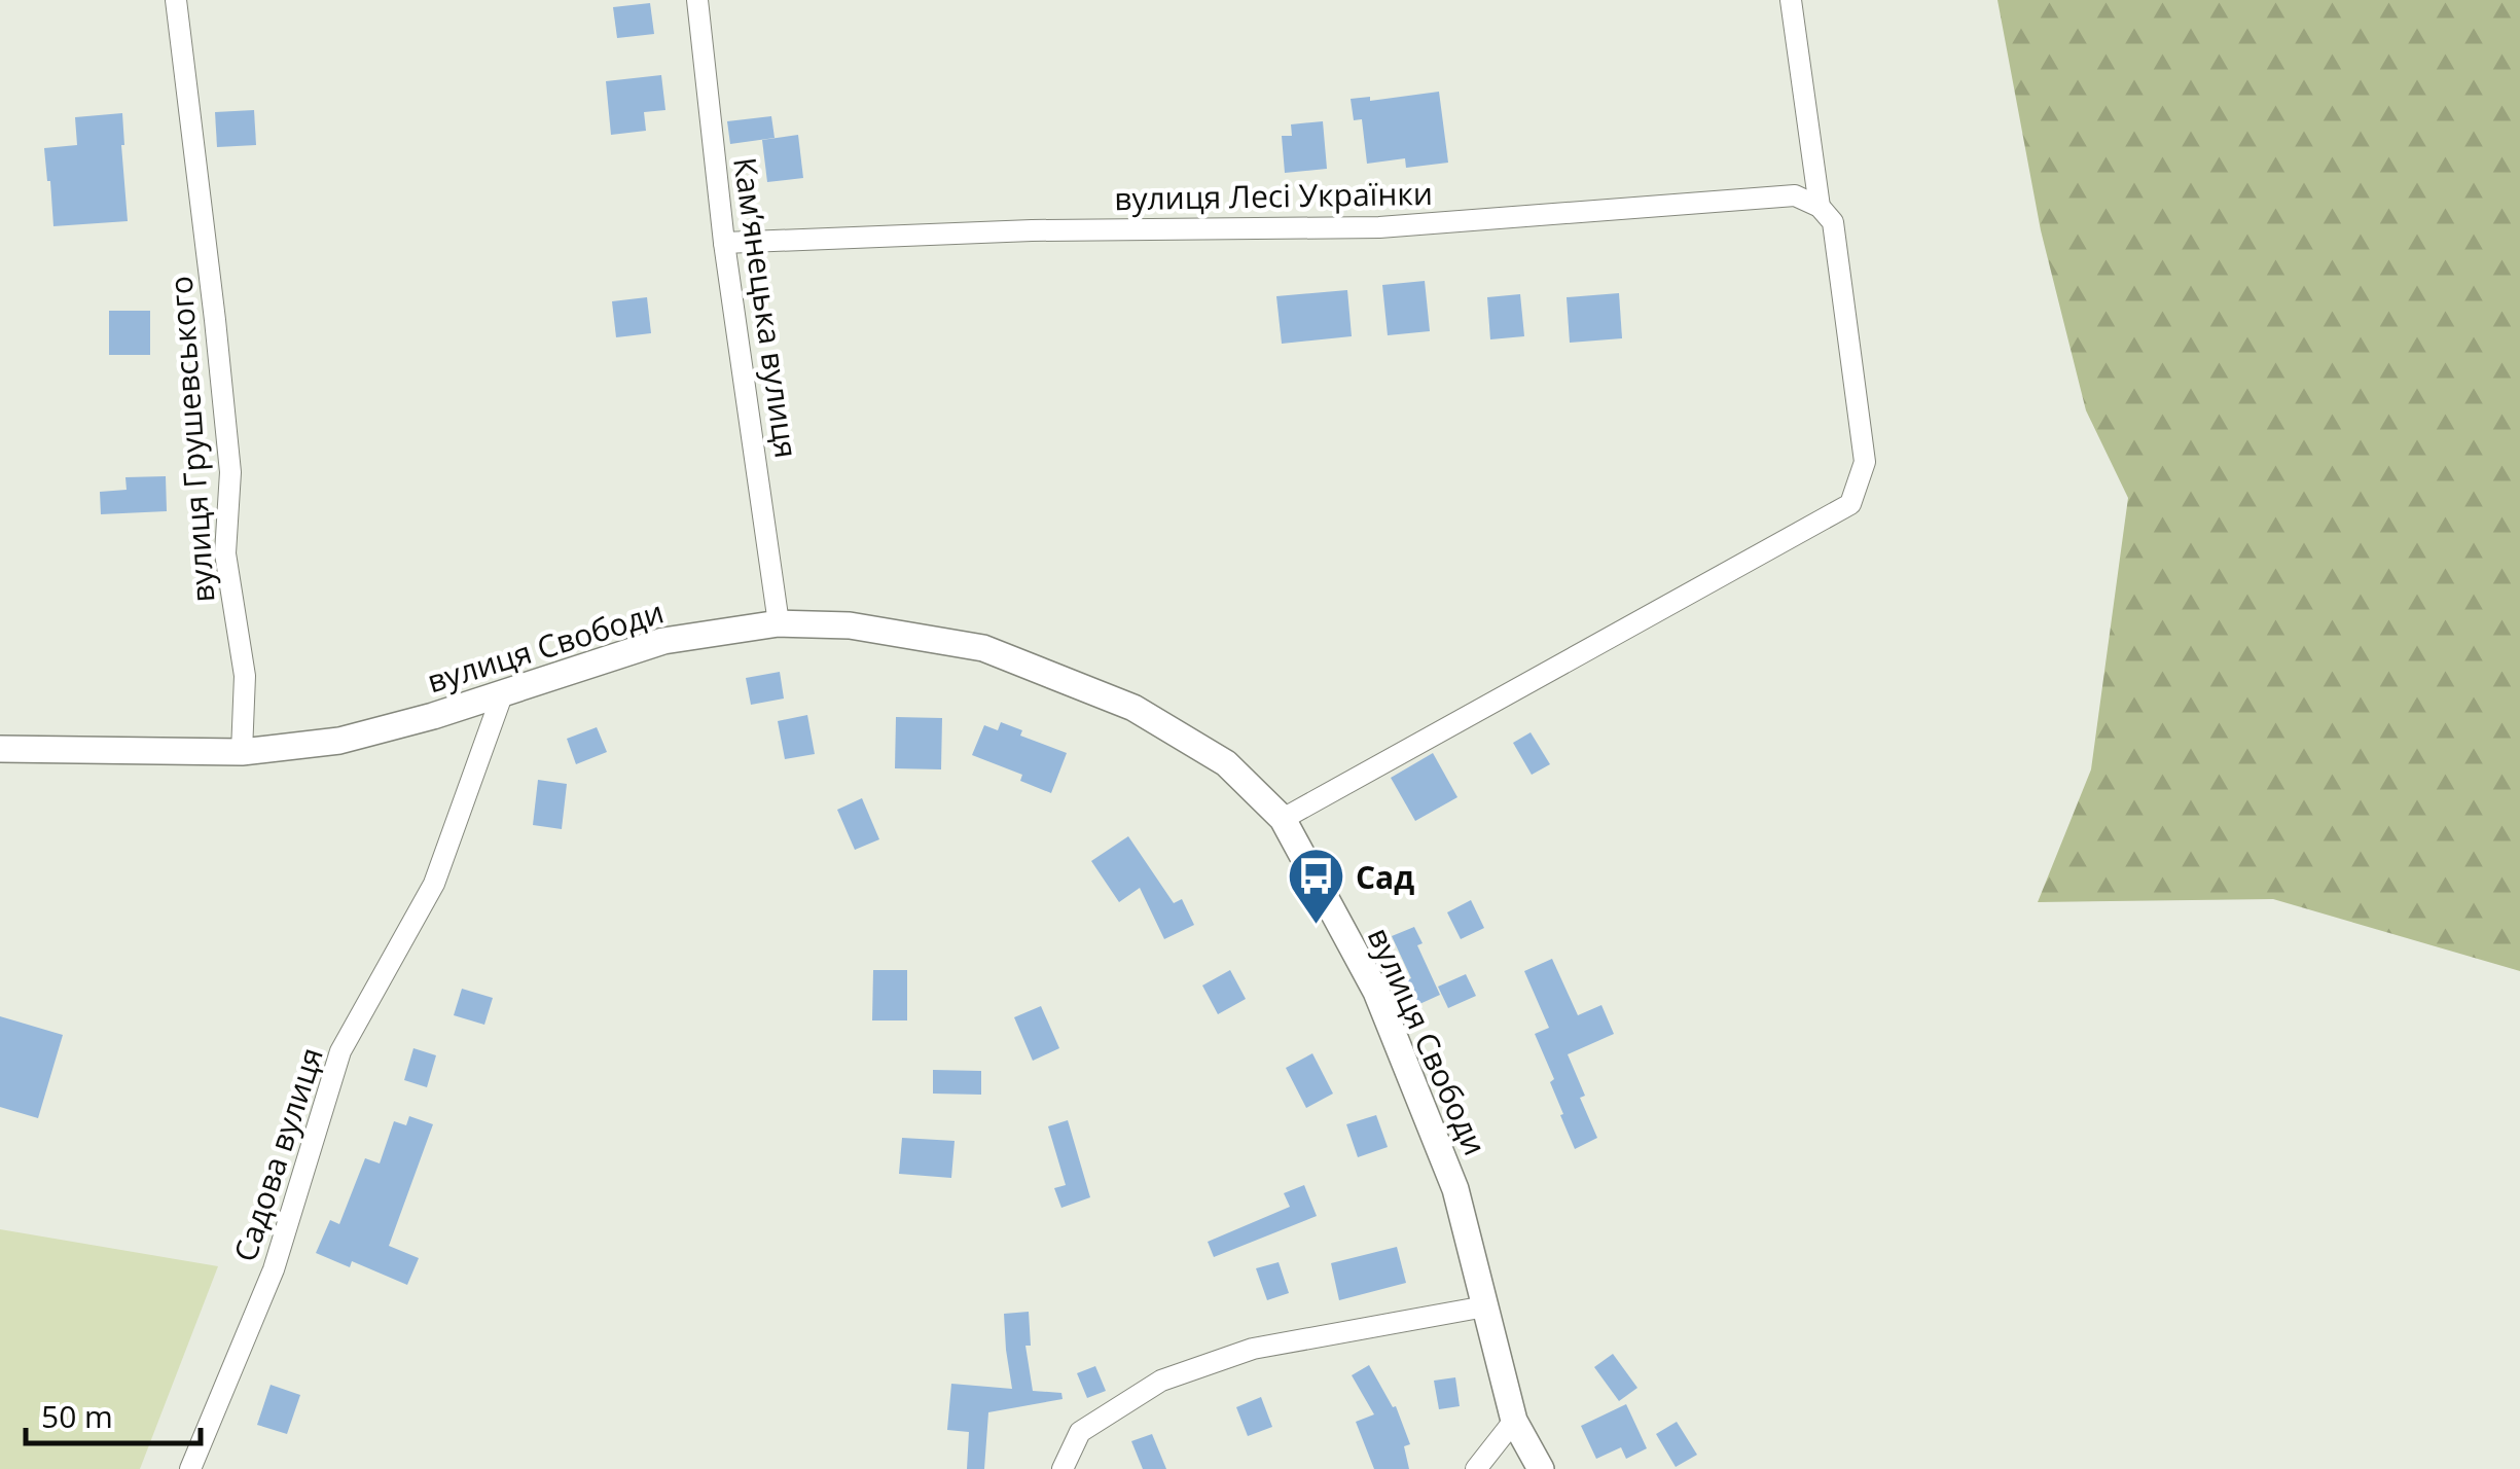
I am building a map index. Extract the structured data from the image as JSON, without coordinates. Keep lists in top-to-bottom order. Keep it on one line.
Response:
{"streets":{"street":["вулиця Лесі Українки","Камʼянецька вулиця","вулиця Грушевського","вулиця Свободи","Садова вулиця"]},"crossings":[["вулиця Лесі Українки","Камʼянецька вулиця"],["Камʼянецька вулиця","вулиця Свободи"],["вулиця Грушевського","вулиця Свободи"],["вулиця Свободи","Садова вулиця"]],"places":{"bus stop":["Сад"]},"scale_bar":"50 m"}
